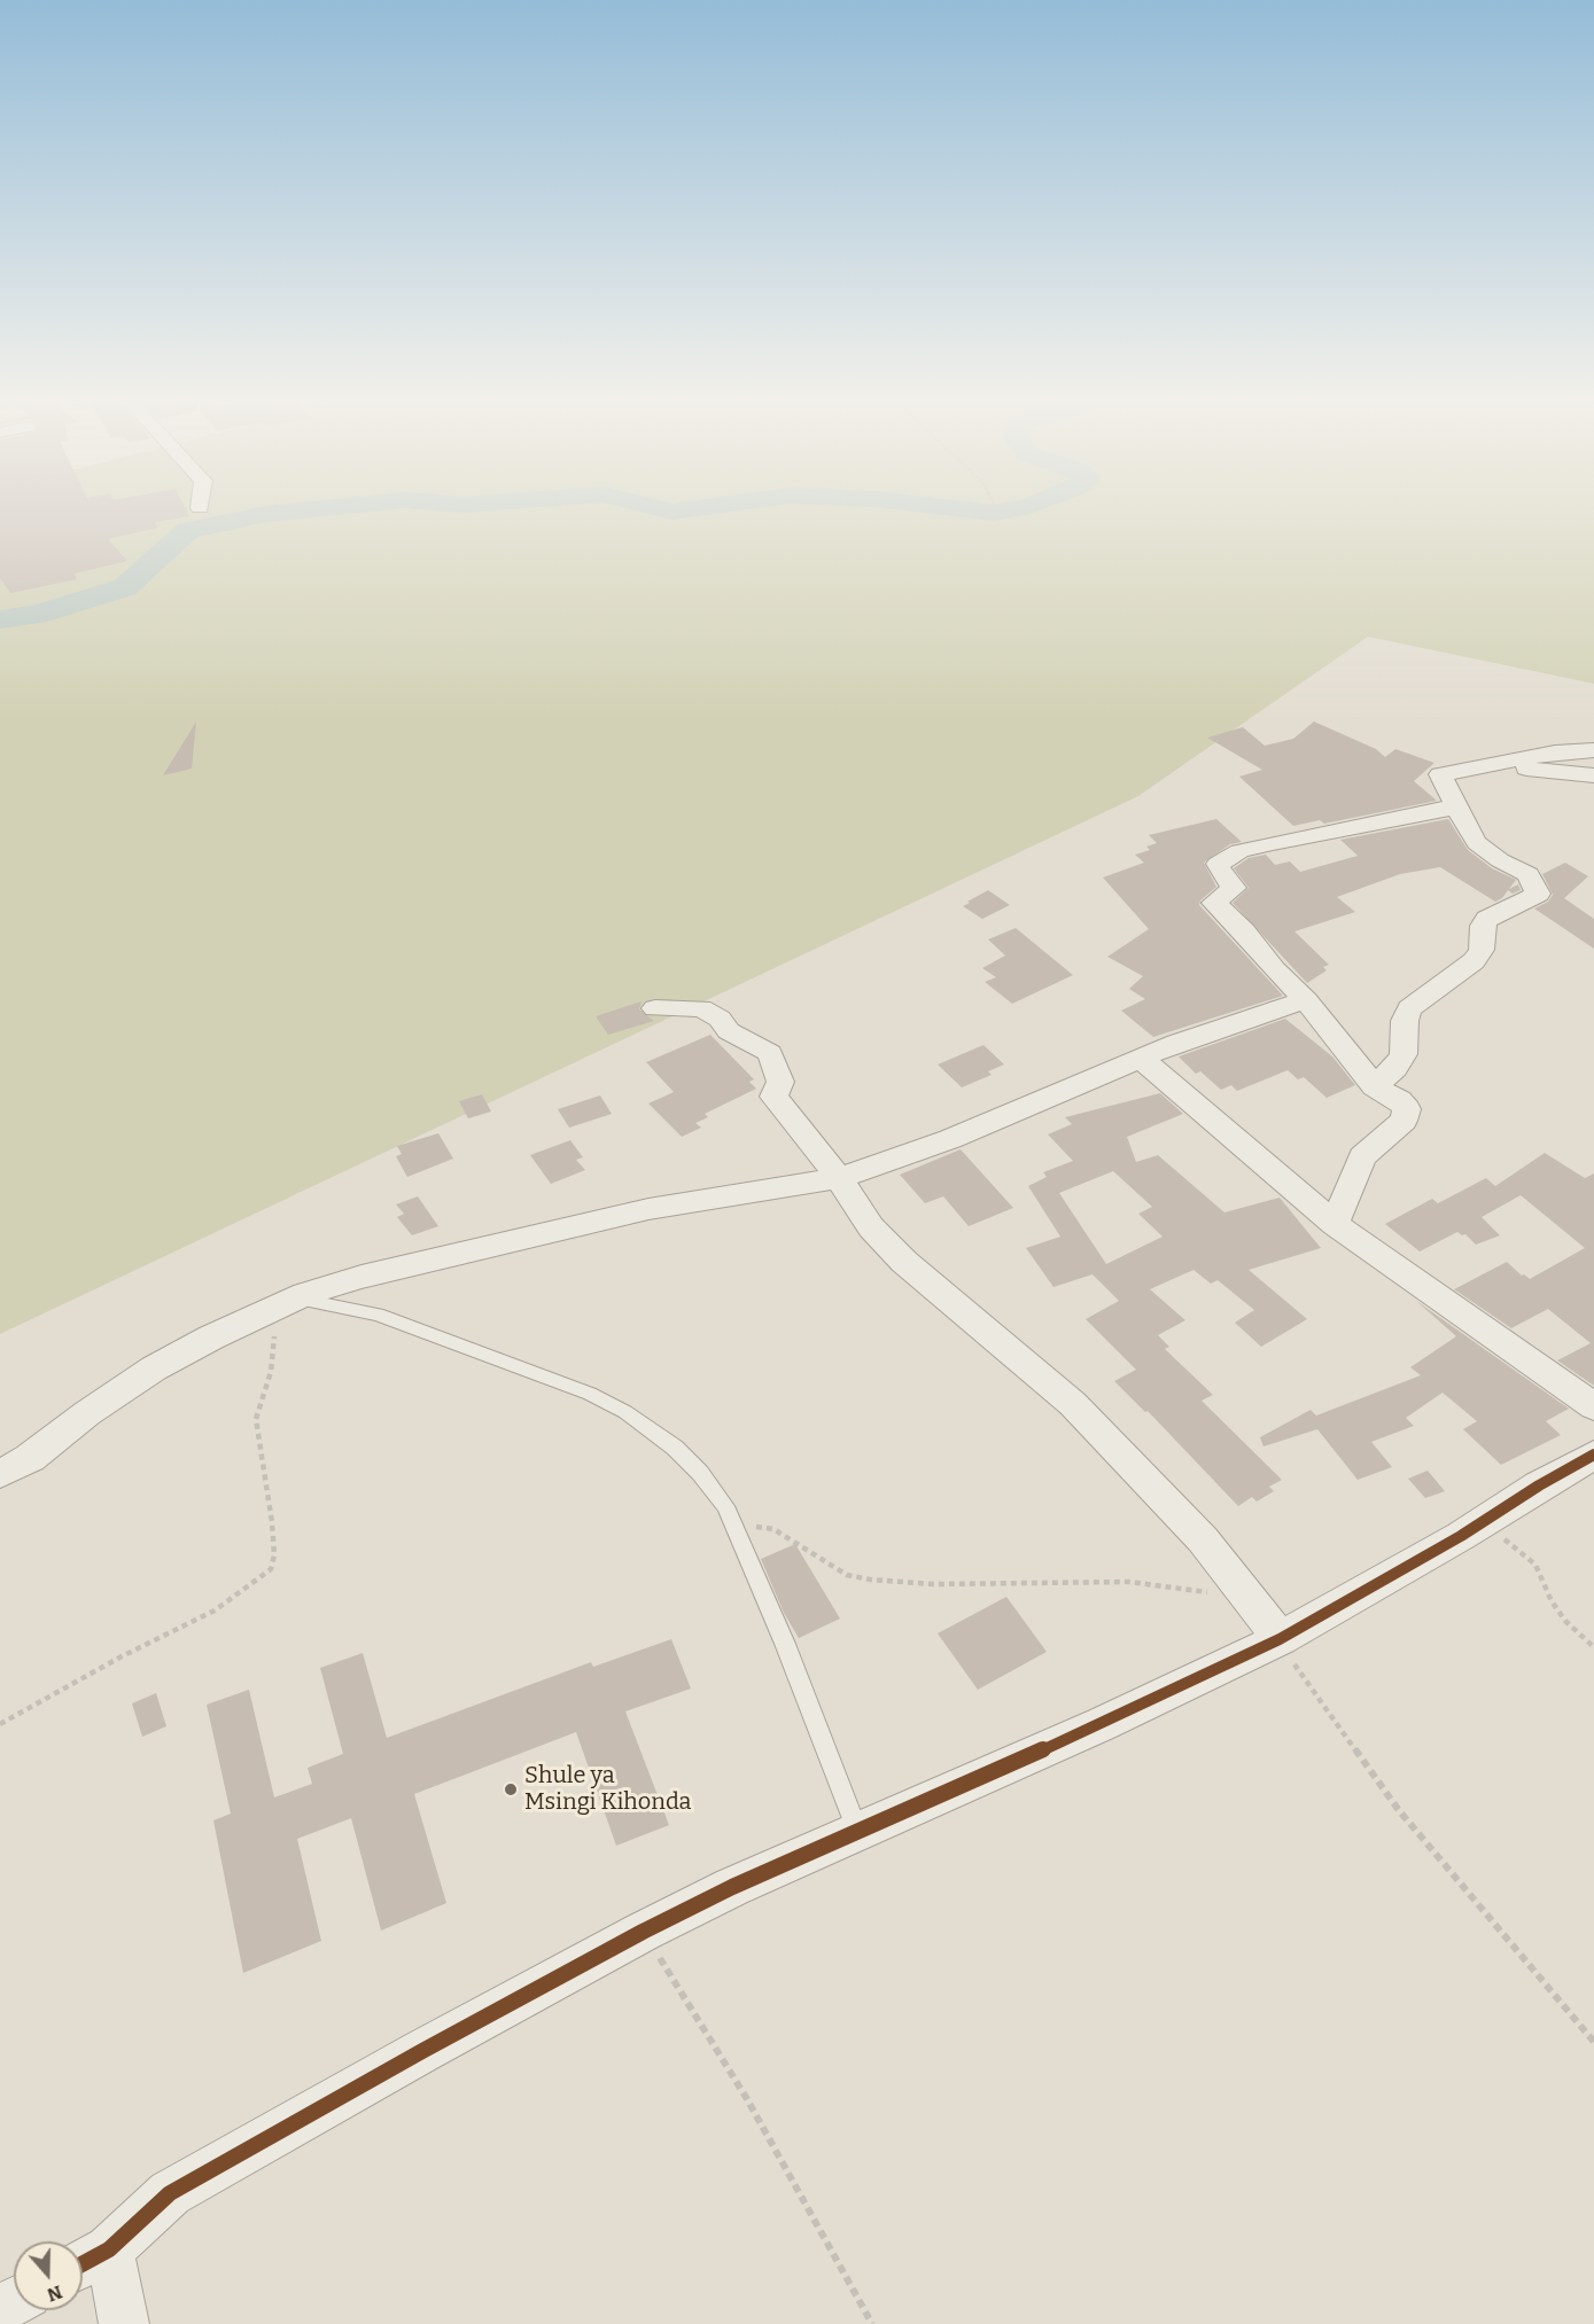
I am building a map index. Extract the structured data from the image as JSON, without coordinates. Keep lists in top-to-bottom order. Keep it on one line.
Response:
{"places":["Shule ya Msingi Kihonda"],"north":"bottom"}
